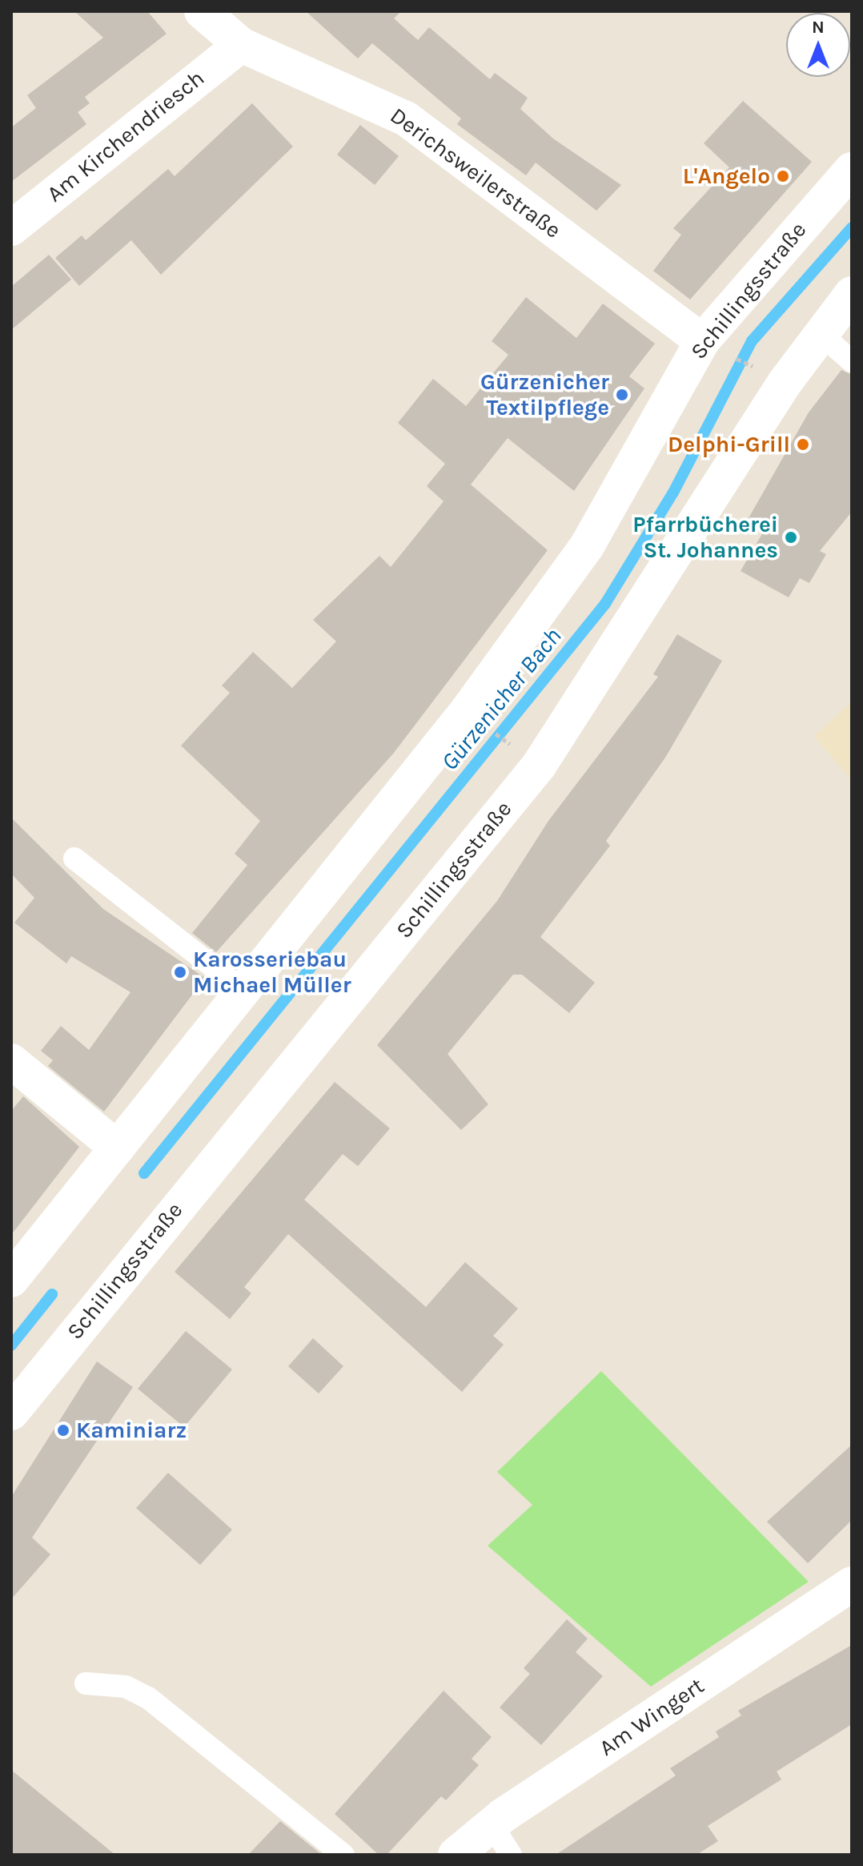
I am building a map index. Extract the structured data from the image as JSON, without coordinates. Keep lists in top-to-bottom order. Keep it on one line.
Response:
{"streets":{"street":["Am Kirchendriesch","Derichsweilerstraße","Schillingsstraße","Am Wingert"]},"crossings":[["Am Kirchendriesch","Derichsweilerstraße"],["Derichsweilerstraße","Schillingsstraße"]],"water":["Gürzenicher Bach"],"places":["L'Angelo","Gürzenicher Textilpflege","Delphi-Grill","Pfarrbücherei St. Johannes","Karosseriebau Michael Müller","Kaminiarz"],"north":"top"}
